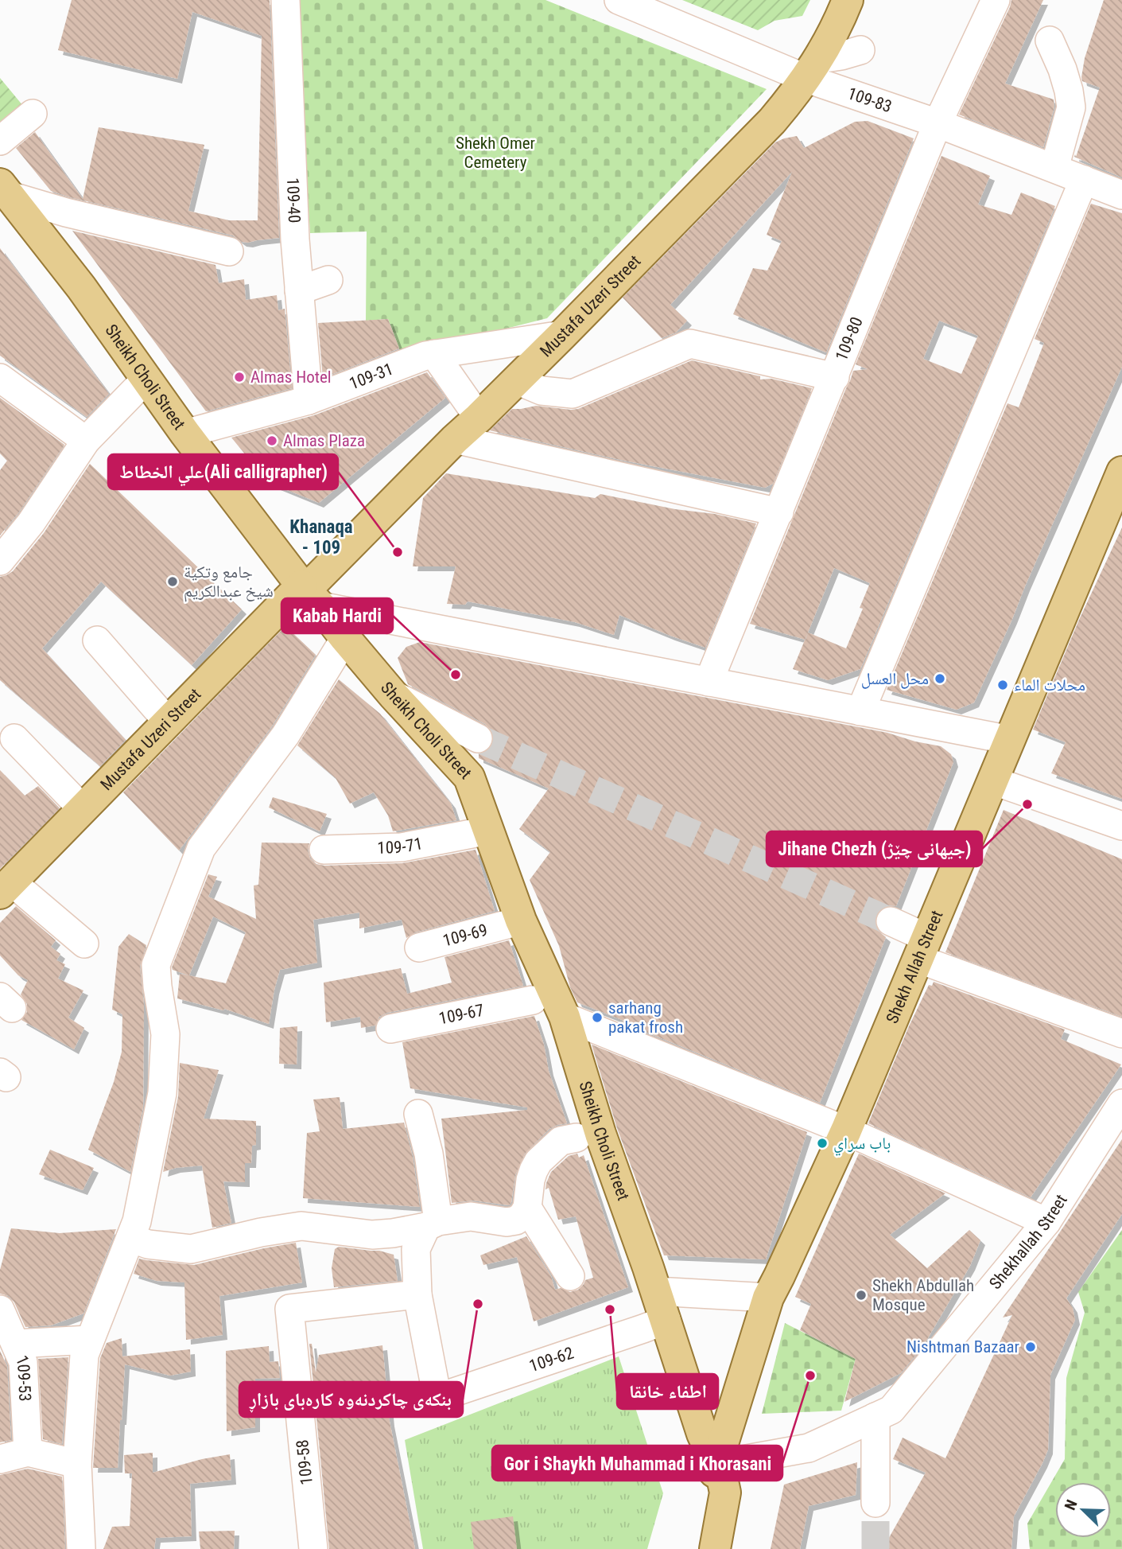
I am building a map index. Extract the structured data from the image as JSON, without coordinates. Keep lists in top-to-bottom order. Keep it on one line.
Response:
{"streets":{"main road":["Mustafa Uzeri Street","Sheikh Choli Street","Shekh Allah Street"],"street":["109-83","109-40","109-80","109-31","109-71","109-69","109-67","Shekhallah Street","109-62","109-53","109-58"]},"crossings":[["109-83","Mustafa Uzeri Street"],["109-83","109-80"],["109-40","109-31"],["Mustafa Uzeri Street","109-31"],["Mustafa Uzeri Street","Sheikh Choli Street"],["109-31","Sheikh Choli Street"],["Sheikh Choli Street","Shekh Allah Street"],["Sheikh Choli Street","Shekhallah Street"],["Sheikh Choli Street","109-62"],["Shekh Allah Street","Shekhallah Street"],["109-62","109-58"]],"districts":["Khanaqa - 109"],"parks":["Shekh Omer Cemetery"],"places":["Almas Hotel","Almas Plaza","علي الخطاط(Ali calligrapher)","جامع وتكية شيخ عبدالكريم","Kabab Hardi","محل العسل","محلات الماء","Jihane Chezh (جیهانی چێژ)","sarhang pakat frosh","باب سراي","Shekh Abdullah Mosque","بنکەی چاکردنەوە کارەبای بازاڕ","اطفاء خانقا","Nishtman Bazaar","Gor i Shaykh Muhammad i Khorasani"],"north":"top left"}
